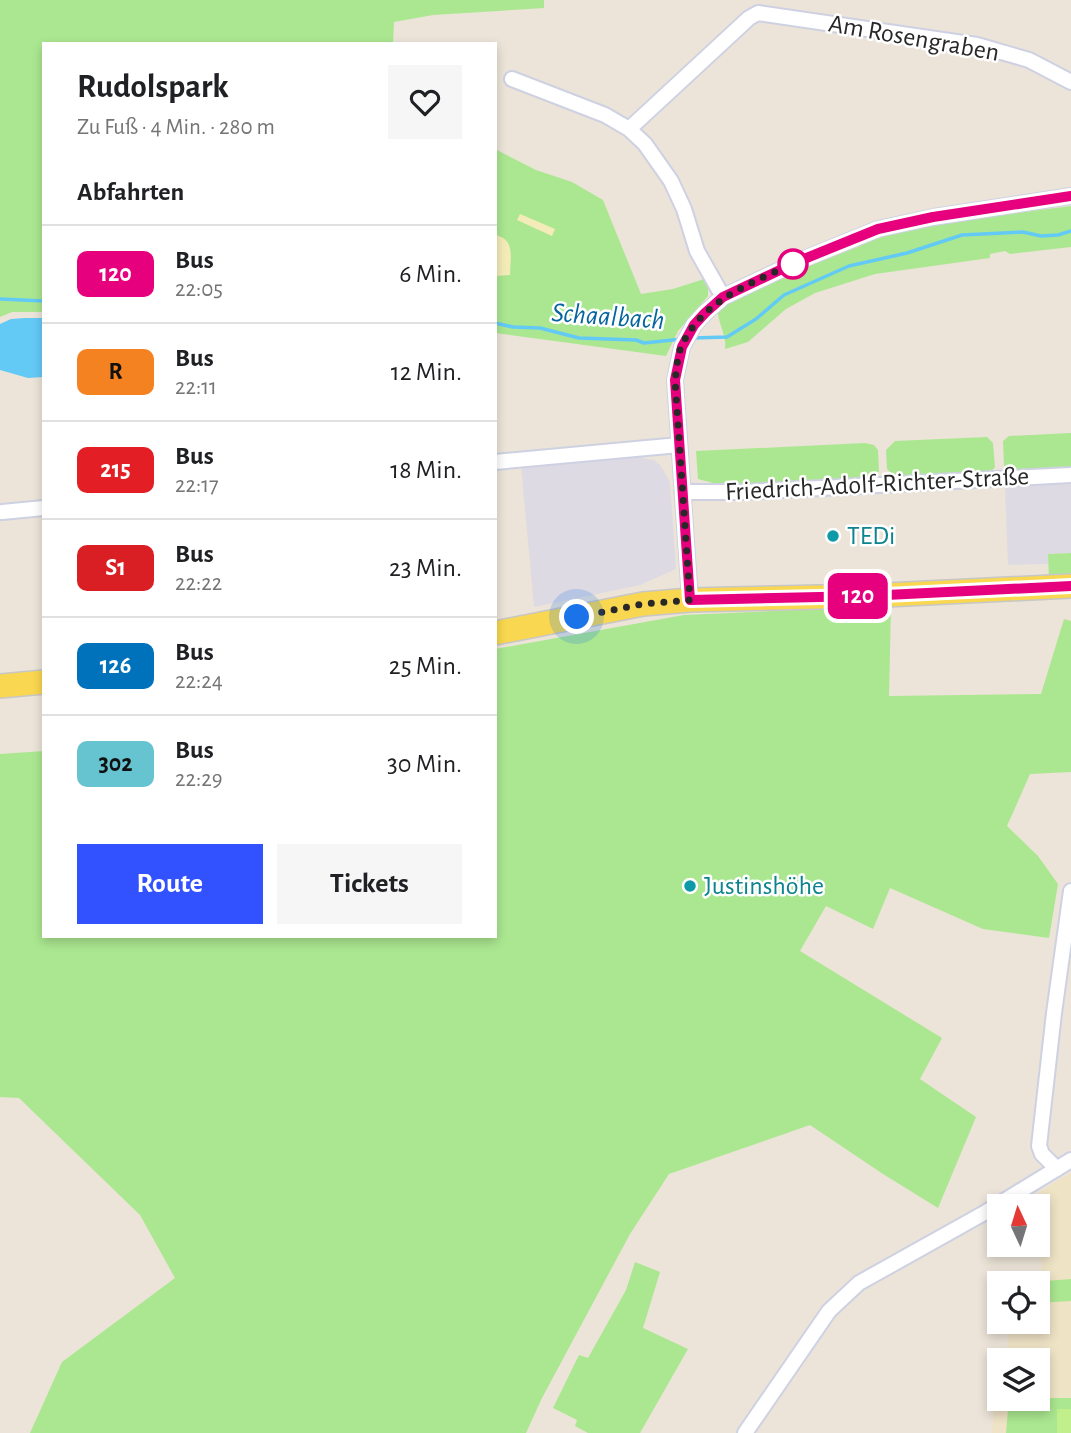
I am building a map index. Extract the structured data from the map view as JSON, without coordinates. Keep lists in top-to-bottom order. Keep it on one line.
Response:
{"streets":{"street":["Am Rosengraben","Friedrich-Adolf-Richter-Straße"]},"water":["Schaalbach"],"places":["TEDi","Justinshöhe"],"lines":["bus line 120"],"north":"top","page":{"on_map":"120","heading":[["Rudolspark","Zu Fuß · 4 Min. · 280 m"],"Abfahrten"],"list":[{"mark":"120","name":"Bus","note":"22:05","value":"6 Min."},{"mark":"R","name":"Bus","note":"22:11","value":"12 Min."},{"mark":"215","name":"Bus","note":"22:17","value":"18 Min."},{"mark":"S1","name":"Bus","note":"22:22","value":"23 Min."},{"mark":"126","name":"Bus","note":"22:24","value":"25 Min."},{"mark":"302","name":"Bus","note":"22:29","value":"30 Min."}],"buttons":["Route","Tickets"]}}
